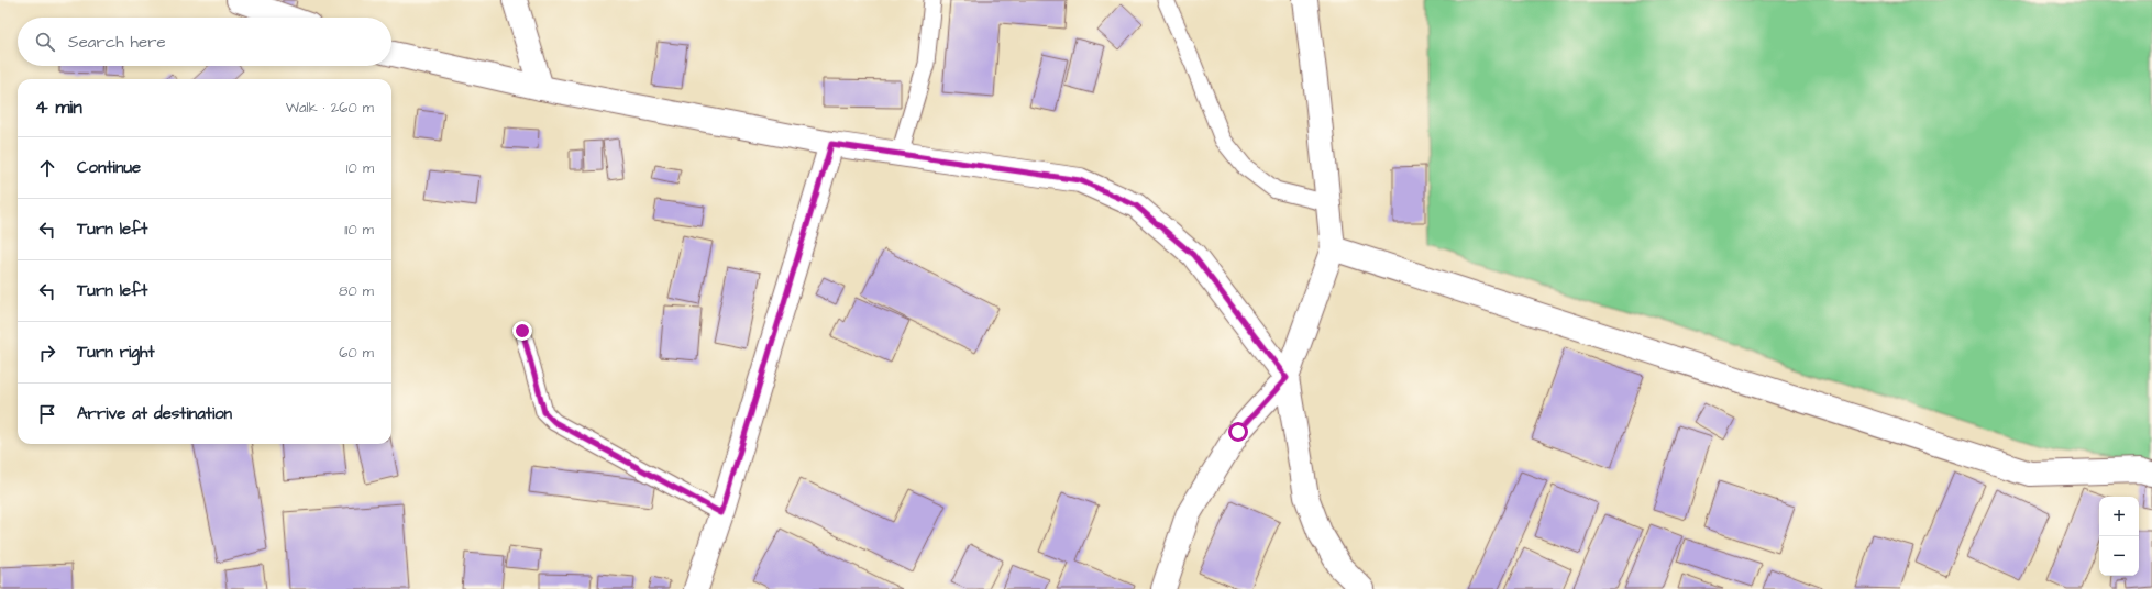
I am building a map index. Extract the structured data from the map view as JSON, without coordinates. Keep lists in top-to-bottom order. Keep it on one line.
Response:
{"page":{"search":"Search here","heading":["4 min","Walk · 260 m"],"list":[["Continue","10 m"],["Turn left","110 m"],["Turn left","80 m"],["Turn right","60 m"],"Arrive at destination"],"map_buttons":["+","−"]}}
